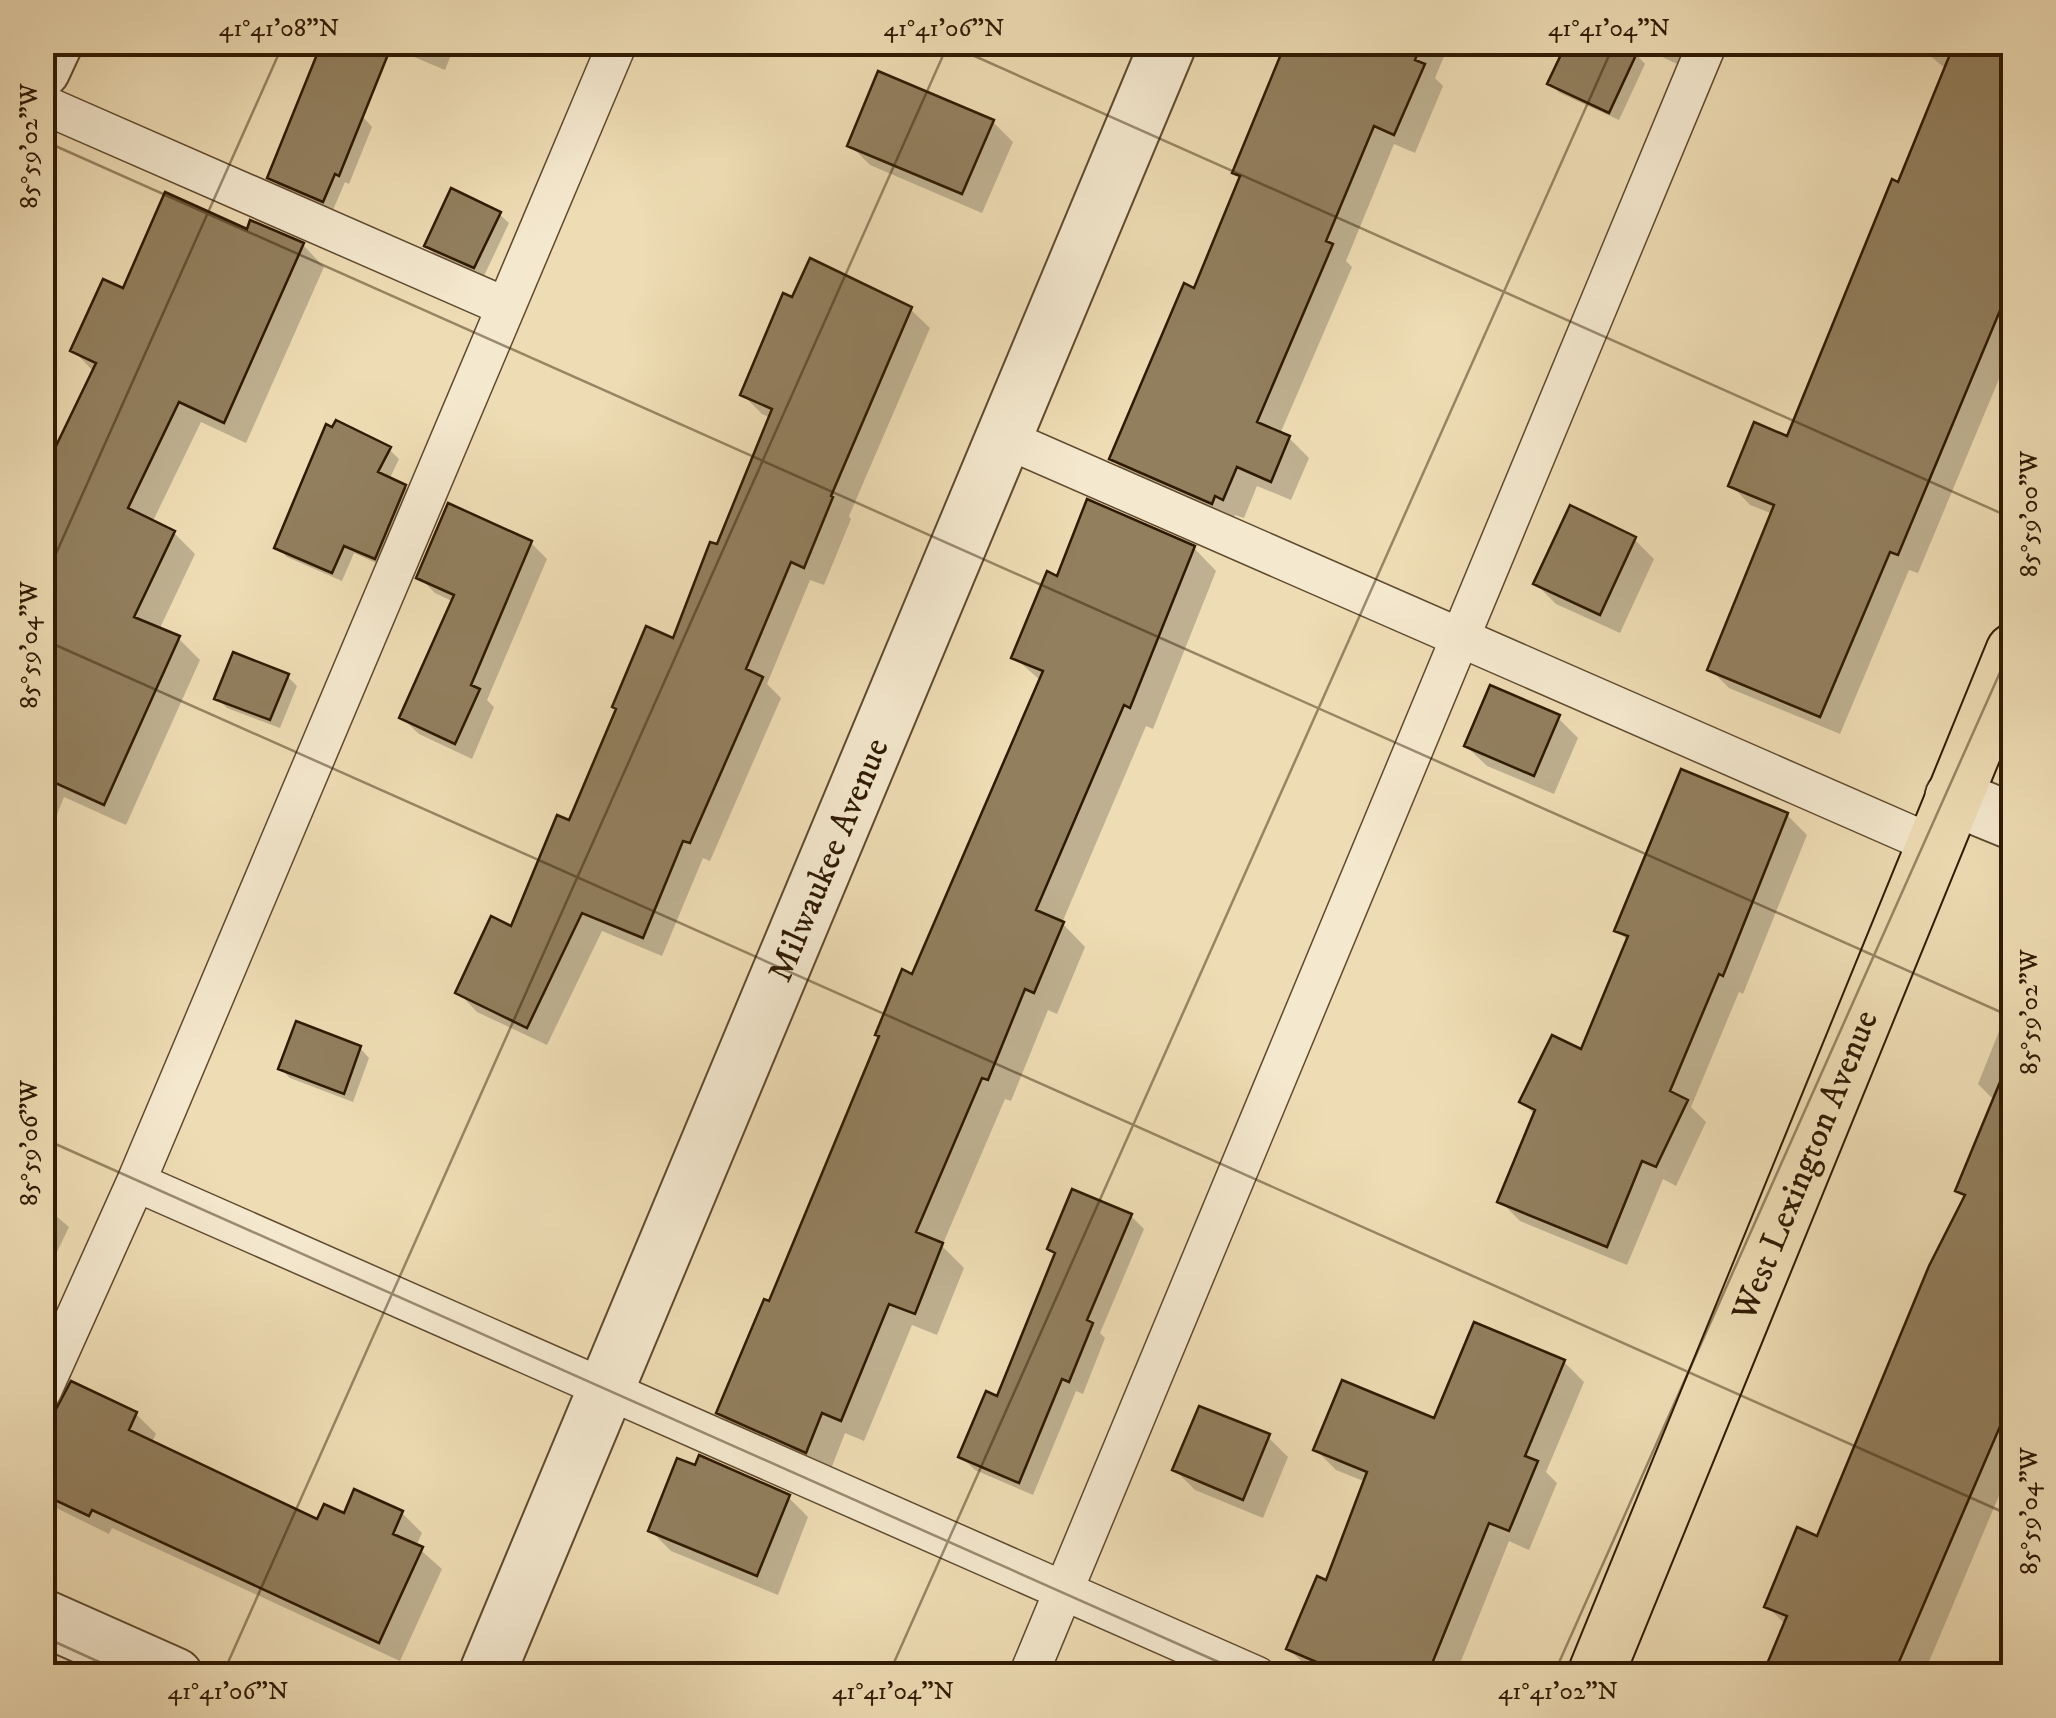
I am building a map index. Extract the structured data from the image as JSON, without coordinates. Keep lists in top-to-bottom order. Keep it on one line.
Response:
{"streets":{"main road":["West Lexington Avenue"],"street":["Milwaukee Avenue"]},"coordinates":["41°41'08\"N","41°41'06\"N","41°41'04\"N","85°59'02\"W","85°59'00\"W","85°59'04\"W","85°59'06\"W","41°41'02\"N"]}
